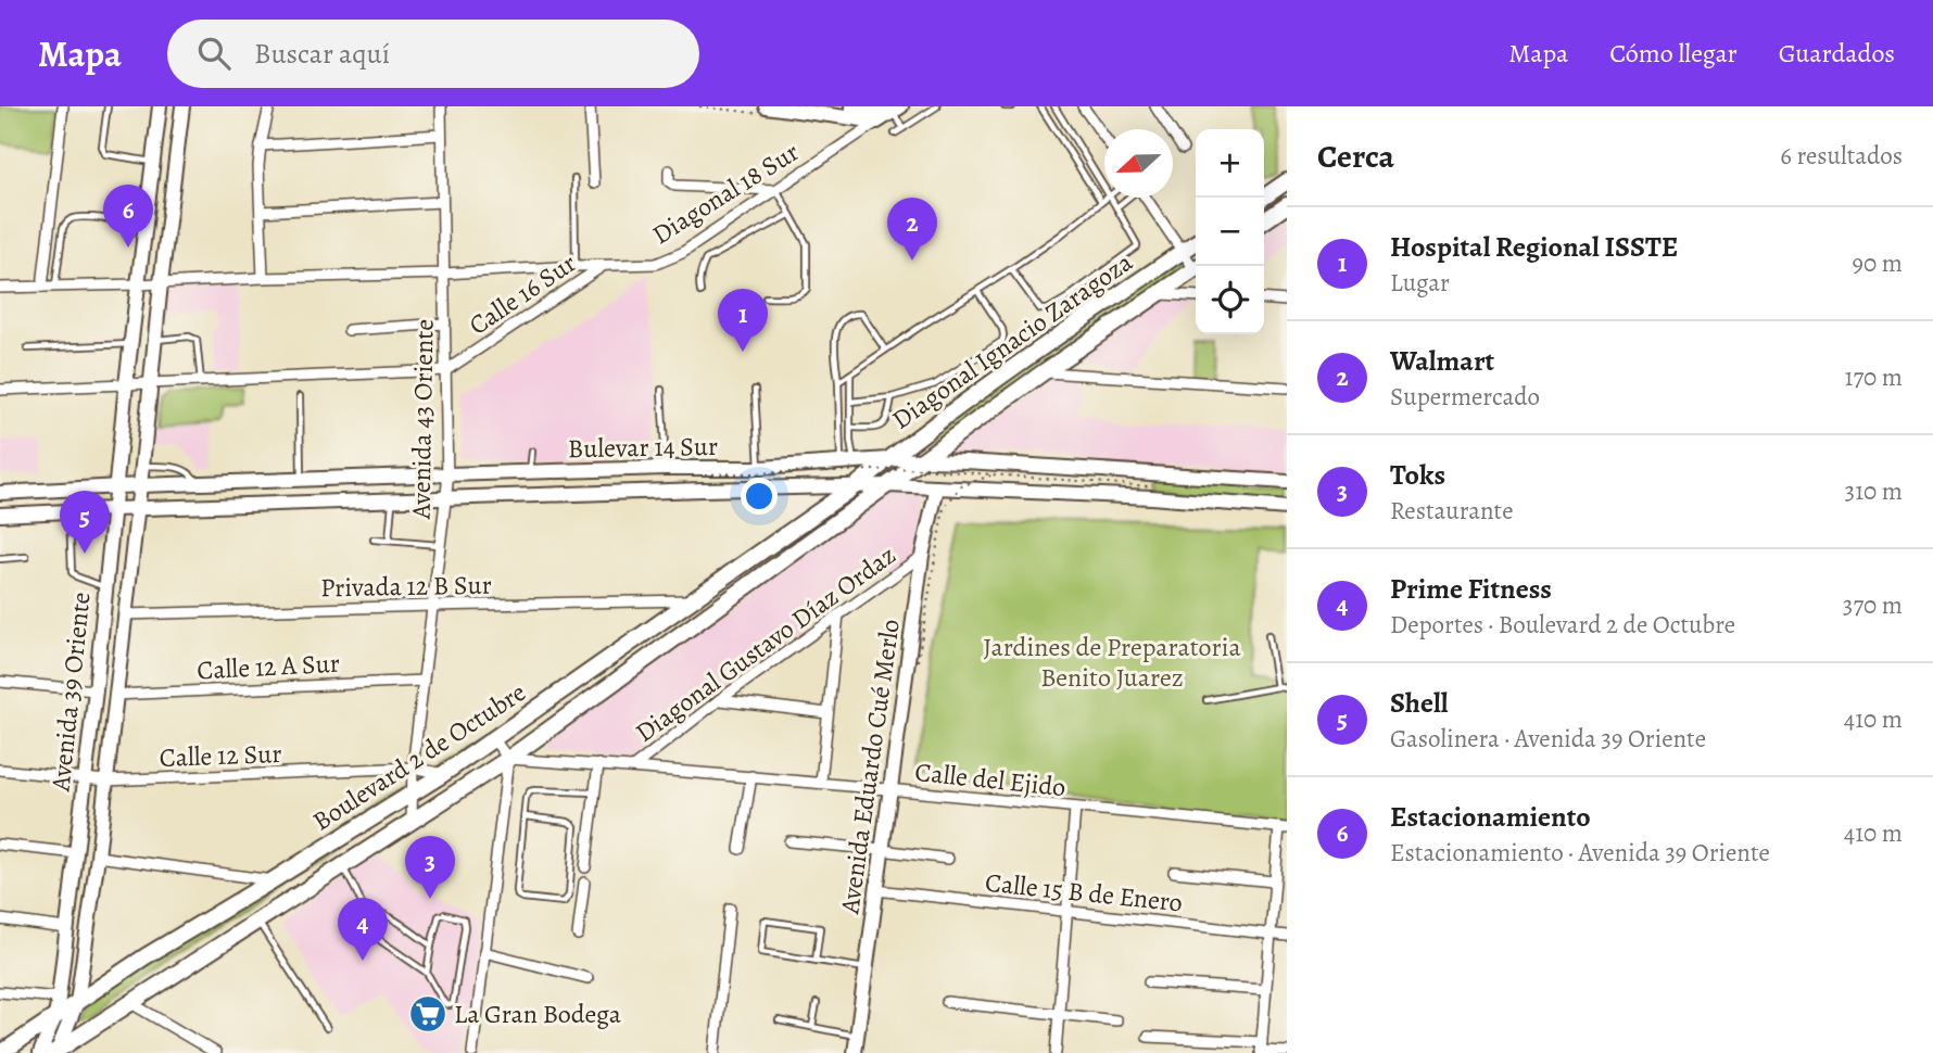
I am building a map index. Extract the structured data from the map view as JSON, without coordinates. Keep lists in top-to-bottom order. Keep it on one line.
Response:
{"streets":{"main road":["Diagonal 18 Sur","Diagonal Ignacio Zaragoza","Bulevar 14 Sur","Avenida 39 Oriente","Boulevard 2 de Octubre","Avenida Eduardo Cué Merlo"],"street":["Calle 16 Sur","Avenida 43 Oriente","Privada 12 B Sur","Diagonal Gustavo Díaz Ordaz","Calle 12 A Sur","Calle 12 Sur","Calle del Ejido","Calle 15 B de Enero"]},"crossings":[["Diagonal 18 Sur","Calle 16 Sur"],["Calle 16 Sur","Avenida 43 Oriente"],["Calle 16 Sur","Avenida 39 Oriente"],["Diagonal Ignacio Zaragoza","Bulevar 14 Sur"],["Diagonal Ignacio Zaragoza","Boulevard 2 de Octubre"],["Avenida 43 Oriente","Bulevar 14 Sur"],["Avenida 43 Oriente","Privada 12 B Sur"],["Avenida 43 Oriente","Calle 12 A Sur"],["Avenida 43 Oriente","Calle 12 Sur"],["Avenida 43 Oriente","Boulevard 2 de Octubre"],["Bulevar 14 Sur","Avenida 39 Oriente"],["Bulevar 14 Sur","Boulevard 2 de Octubre"],["Bulevar 14 Sur","Avenida Eduardo Cué Merlo"],["Privada 12 B Sur","Avenida 39 Oriente"],["Privada 12 B Sur","Boulevard 2 de Octubre"],["Diagonal Gustavo Díaz Ordaz","Avenida Eduardo Cué Merlo"],["Diagonal Gustavo Díaz Ordaz","Calle del Ejido"],["Calle 12 A Sur","Avenida 39 Oriente"],["Avenida 39 Oriente","Calle 12 Sur"],["Avenida 39 Oriente","Boulevard 2 de Octubre"],["Calle 12 Sur","Boulevard 2 de Octubre"],["Boulevard 2 de Octubre","Calle del Ejido"],["Avenida Eduardo Cué Merlo","Calle del Ejido"],["Avenida Eduardo Cué Merlo","Calle 15 B de Enero"]],"parks":["Jardines de Preparatoria Benito Juarez"],"places":{"supermarket":["La Gran Bodega"]},"north":"left","page":{"header":"Mapa","search":"Buscar aquí","nav":["Mapa","Cómo llegar","Guardados"],"heading":["Cerca","6 resultados"],"map_buttons":["+","−"],"pins":["6","2","1","5","3","4"],"list":[{"mark":"1","name":"Hospital Regional ISSTE","note":"Lugar","value":"90 m"},{"mark":"2","name":"Walmart","note":"Supermercado","value":"170 m"},{"mark":"3","name":"Toks","note":"Restaurante","value":"310 m"},{"mark":"4","name":"Prime Fitness","note":"Deportes · Boulevard 2 de Octubre","value":"370 m"},{"mark":"5","name":"Shell","note":"Gasolinera · Avenida 39 Oriente","value":"410 m"},{"mark":"6","name":"Estacionamiento","note":"Estacionamiento · Avenida 39 Oriente","value":"410 m"}]}}
